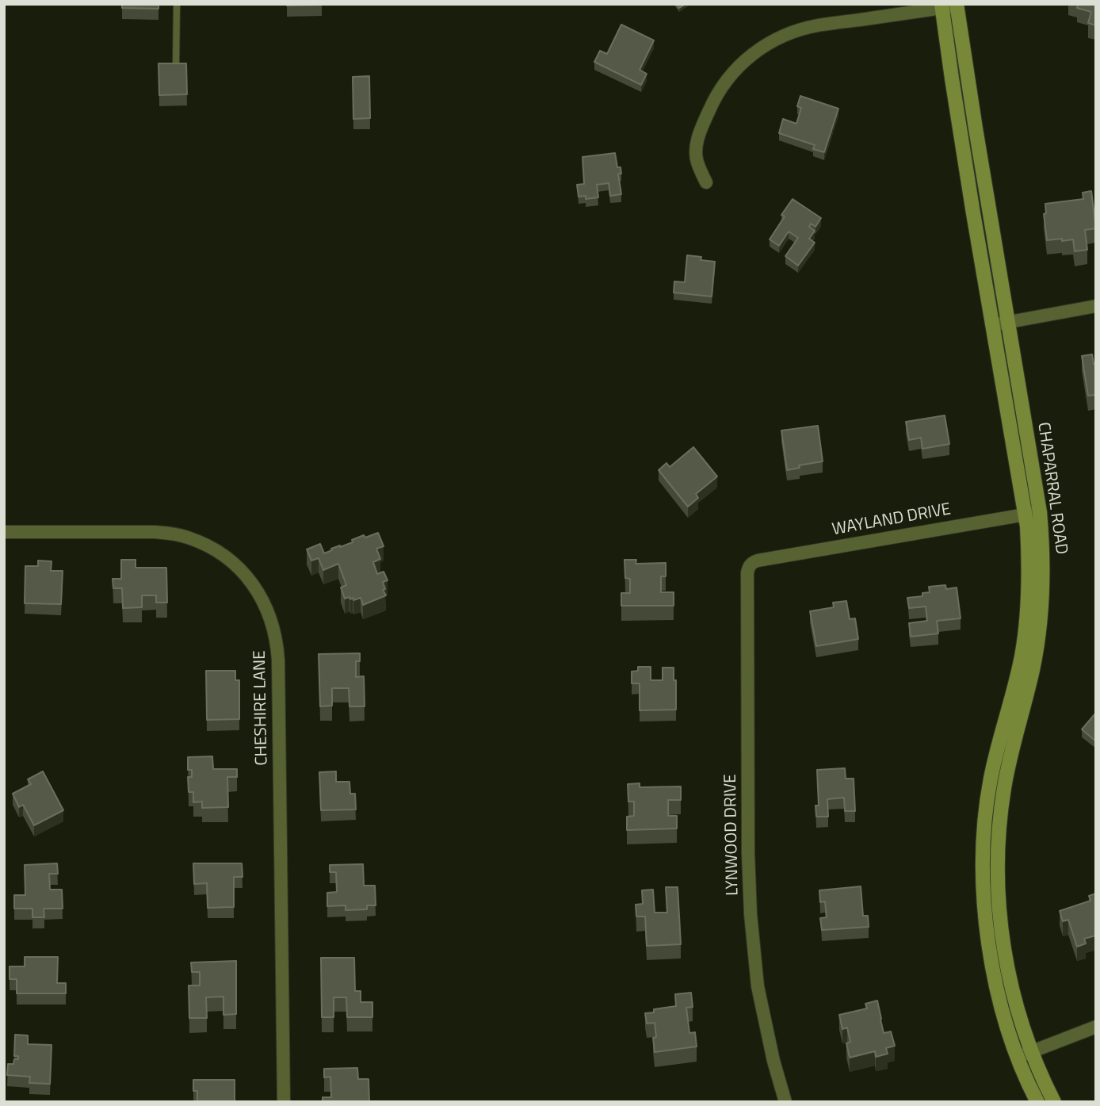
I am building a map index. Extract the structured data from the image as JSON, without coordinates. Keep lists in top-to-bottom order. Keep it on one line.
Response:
{"streets":{"main road":["CHAPARRAL ROAD"],"street":["WAYLAND DRIVE","CHESHIRE LANE","LYNWOOD DRIVE"]},"crossings":[["CHAPARRAL ROAD","WAYLAND DRIVE"],["WAYLAND DRIVE","LYNWOOD DRIVE"]]}
